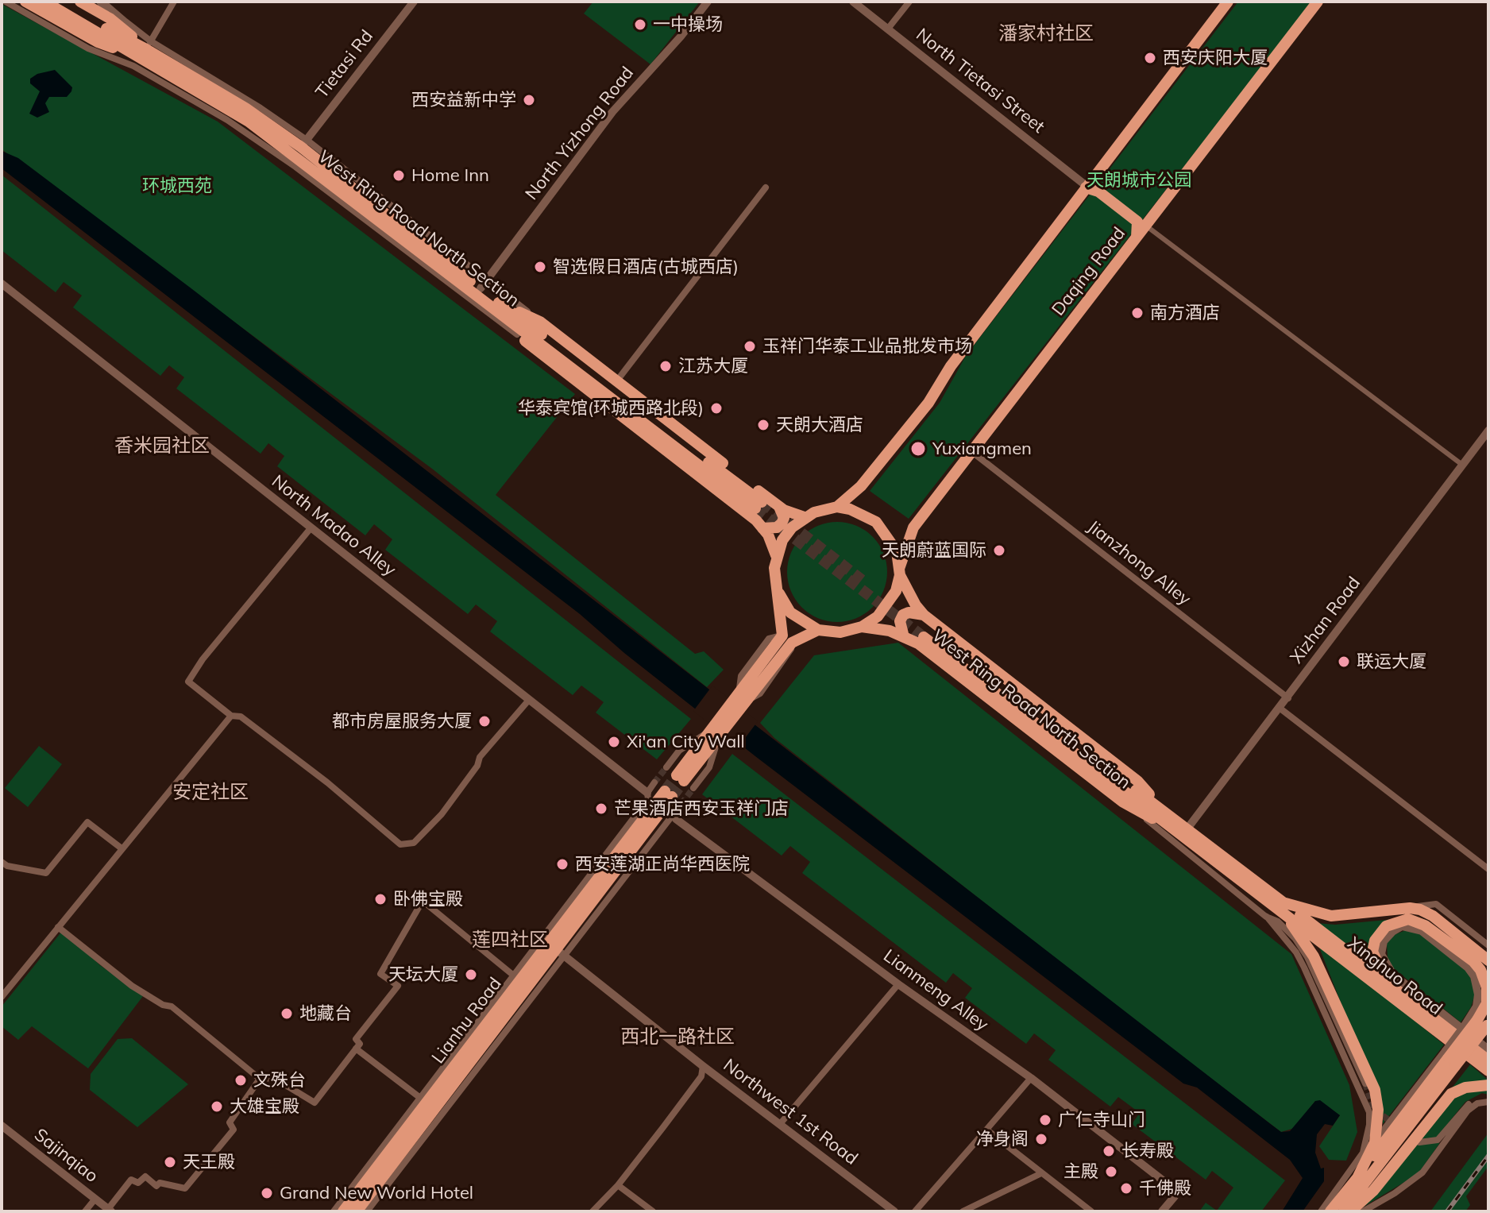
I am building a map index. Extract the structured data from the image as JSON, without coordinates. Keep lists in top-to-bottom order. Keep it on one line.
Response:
{"streets":{"main road":["West Ring Road North Section","Daqing Road","Xinghuo Road","Lianhu Road"],"street":["Tietasi Rd","North Tietasi Street","North Yizhong Road","North Madao Alley","Jianzhong Alley","Xizhan Road","Lianmeng Alley","Northwest 1st Road","Sajinqiao"]},"crossings":[["Tietasi Rd","West Ring Road North Section"],["North Yizhong Road","West Ring Road North Section"],["West Ring Road North Section","Daqing Road"],["West Ring Road North Section","Xizhan Road"],["West Ring Road North Section","Xinghuo Road"],["Daqing Road","Jianzhong Alley"],["Jianzhong Alley","Xizhan Road"],["Lianhu Road","Northwest 1st Road"]],"districts":["潘家村社区","香米园社区","安定社区","莲四社区","西北一路社区"],"parks":["天朗城市公园","环城西苑"],"places":["一中操场","西安庆阳大厦","西安益新中学","Home Inn","智选假日酒店(古城西店)","南方酒店","玉祥门华泰工业品批发市场","江苏大厦","华泰宾馆(环城西路北段)","天朗大酒店","Yuxiangmen","天朗蔚蓝国际","联运大厦","都市房屋服务大厦","Xi'an City Wall","芒果酒店西安玉祥门店","西安莲湖正尚华西医院","卧佛宝殿","天坛大厦","地藏台","文殊台","大雄宝殿","广仁寺山门","净身阁","长寿殿","天王殿","主殿","千佛殿","Grand New World Hotel"]}
